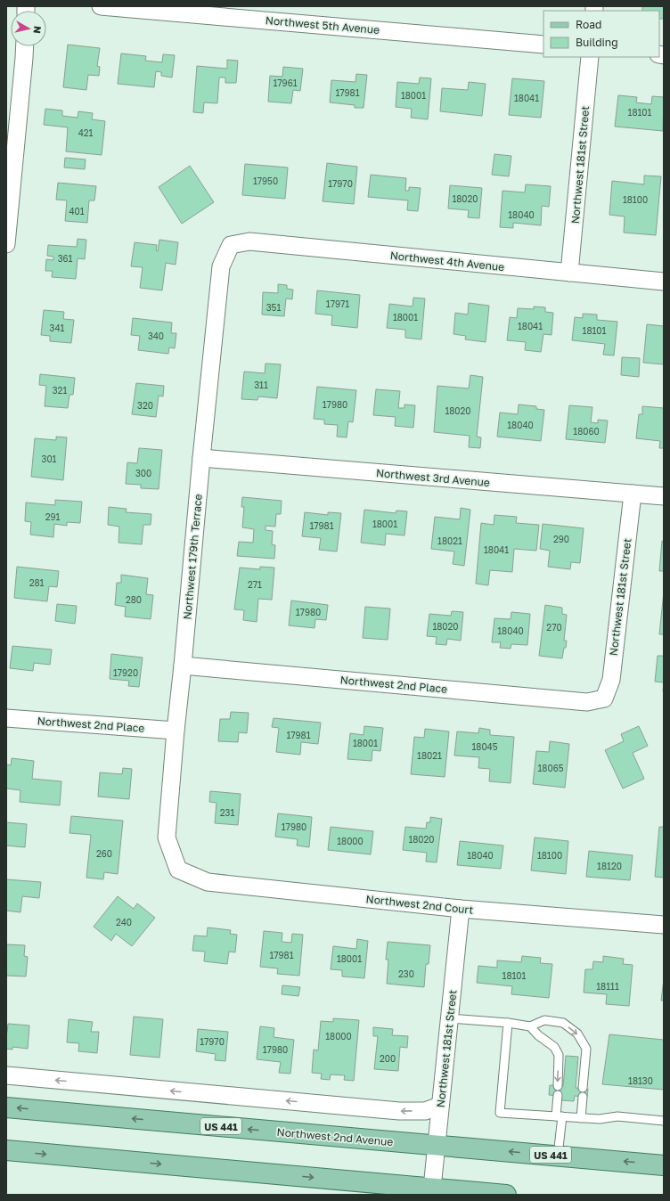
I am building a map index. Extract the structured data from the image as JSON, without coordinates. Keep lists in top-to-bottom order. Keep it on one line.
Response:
{"streets":{"main road":["US 441","Northwest 2nd Avenue"],"street":["Northwest 5th Avenue","Northwest 181st Street","Northwest 4th Avenue","Northwest 3rd Avenue","Northwest 179th Terrace","Northwest 2nd Place","Northwest 2nd Court"]},"crossings":[["Northwest 181st Street","Northwest 4th Avenue"],["Northwest 181st Street","Northwest 3rd Avenue"],["Northwest 181st Street","Northwest 2nd Place"],["Northwest 181st Street","Northwest 2nd Court"],["Northwest 181st Street","Northwest 2nd Avenue"],["Northwest 4th Avenue","Northwest 179th Terrace"],["Northwest 3rd Avenue","Northwest 179th Terrace"],["Northwest 179th Terrace","Northwest 2nd Place"],["Northwest 179th Terrace","Northwest 2nd Court"]],"house_numbers":["17961","17981","18001","18041","18101","421","17950","17970","18020","18100","401","18040","361","17971","351","18001","18041","341","18101","340","311","321","17980","320","18020","18040","18060","301","300","291","18001","17981","290","18021","18041","281","271","280","17980","18020","270","18040","17920","17981","18001","18045","18021","18065","231","17980","18020","18000","260","18040","18100","18120","240","17981","18001","230","18101","18111","18000","17970","17980","200","18130"],"legend":["Road","Building"],"north":"right"}
